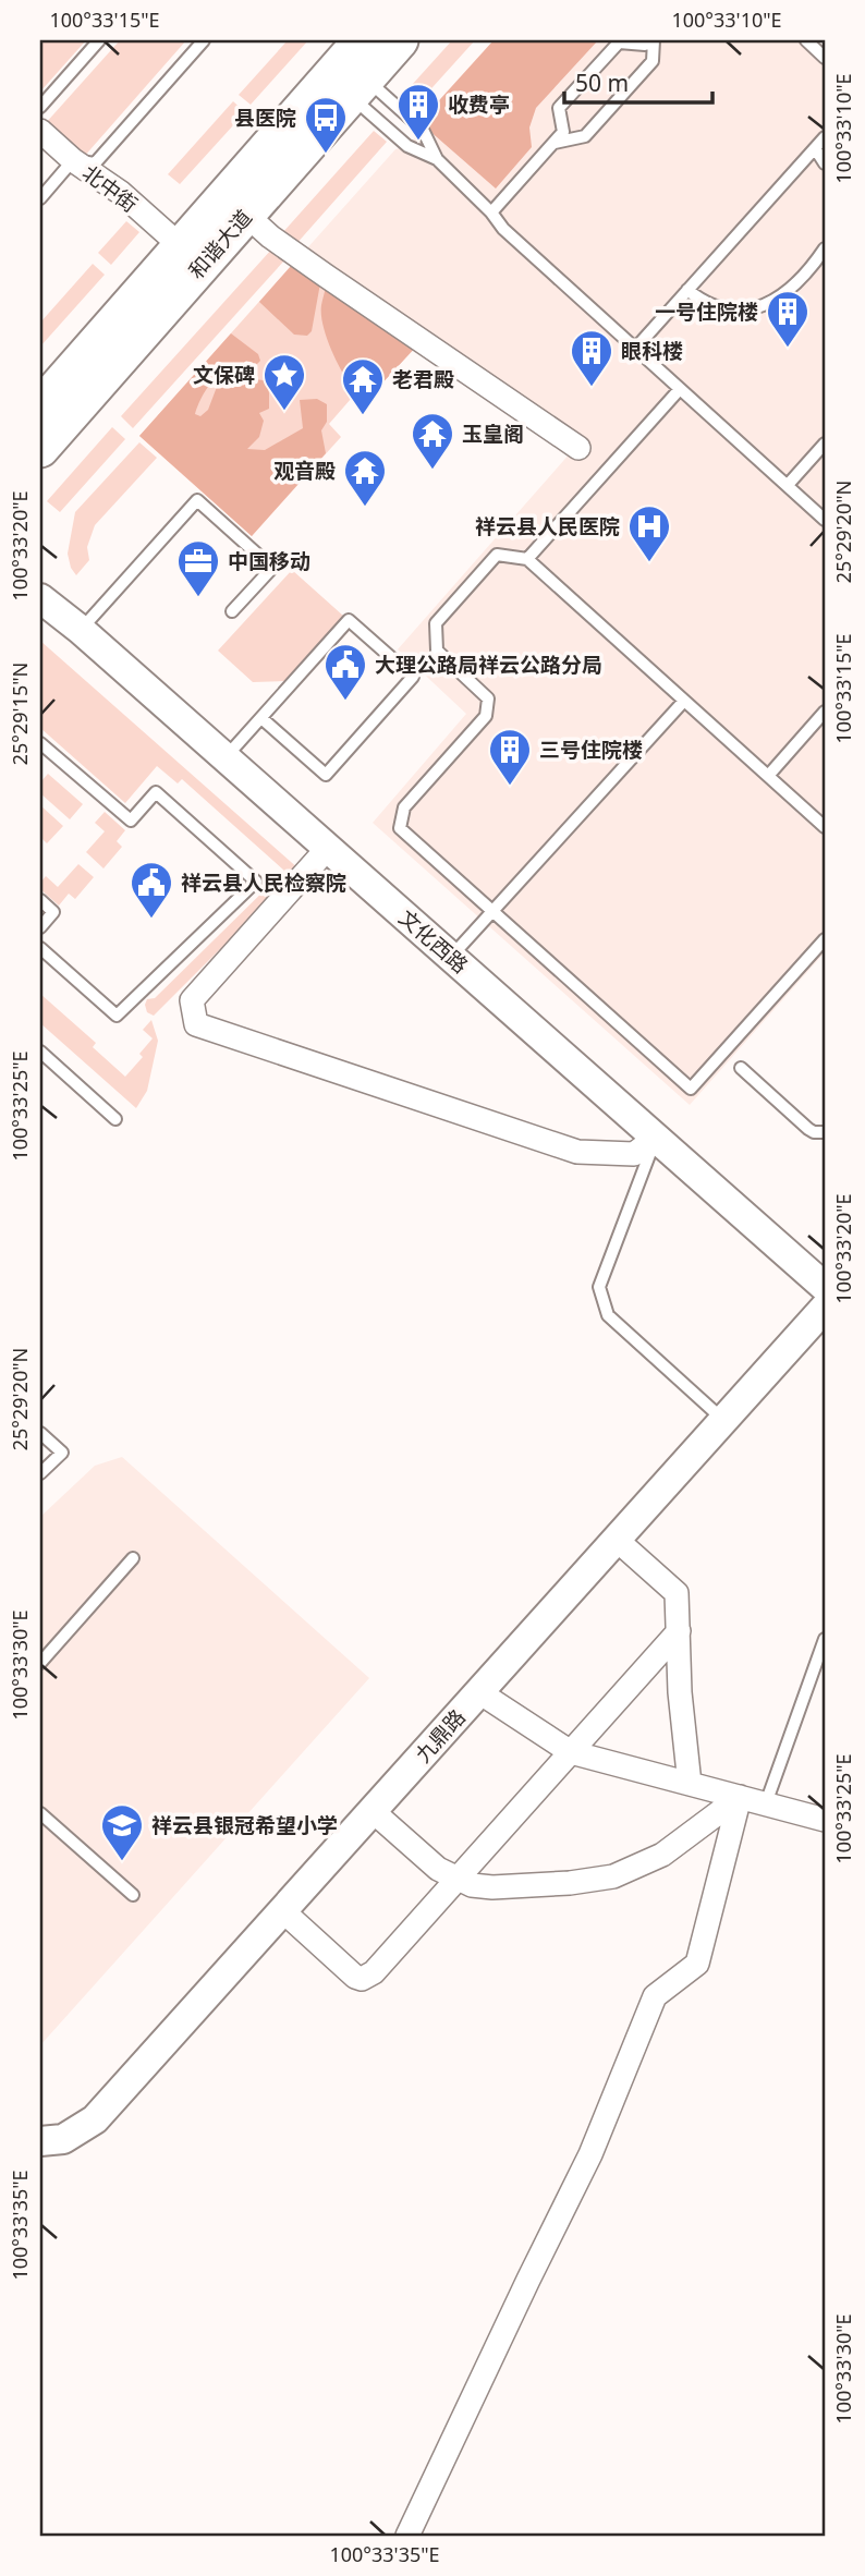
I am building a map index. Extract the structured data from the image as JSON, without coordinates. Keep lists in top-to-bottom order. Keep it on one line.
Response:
{"streets":{"main road":["和谐大道"],"street":["北中街","文化西路","九鼎路"]},"crossings":[["北中街","和谐大道"]],"places":{"building":["收费亭","一号住院楼","眼科楼","三号住院楼"],"bus stop":["县医院"],"place":["文保碑"],"temple":["老君殿","玉皇阁","观音殿"],"hospital":["祥云县人民医院"],"office":["中国移动"],"public building":["大理公路局祥云公路分局","祥云县人民检察院"],"school or university":["祥云县银冠希望小学"]},"scale_bar":"50 m","coordinates":["100°33'15\"E","100°33'10\"E","25°29'20\"N","100°33'20\"E","25°29'15\"N","100°33'25\"E","100°33'30\"E","100°33'35\"E"]}
